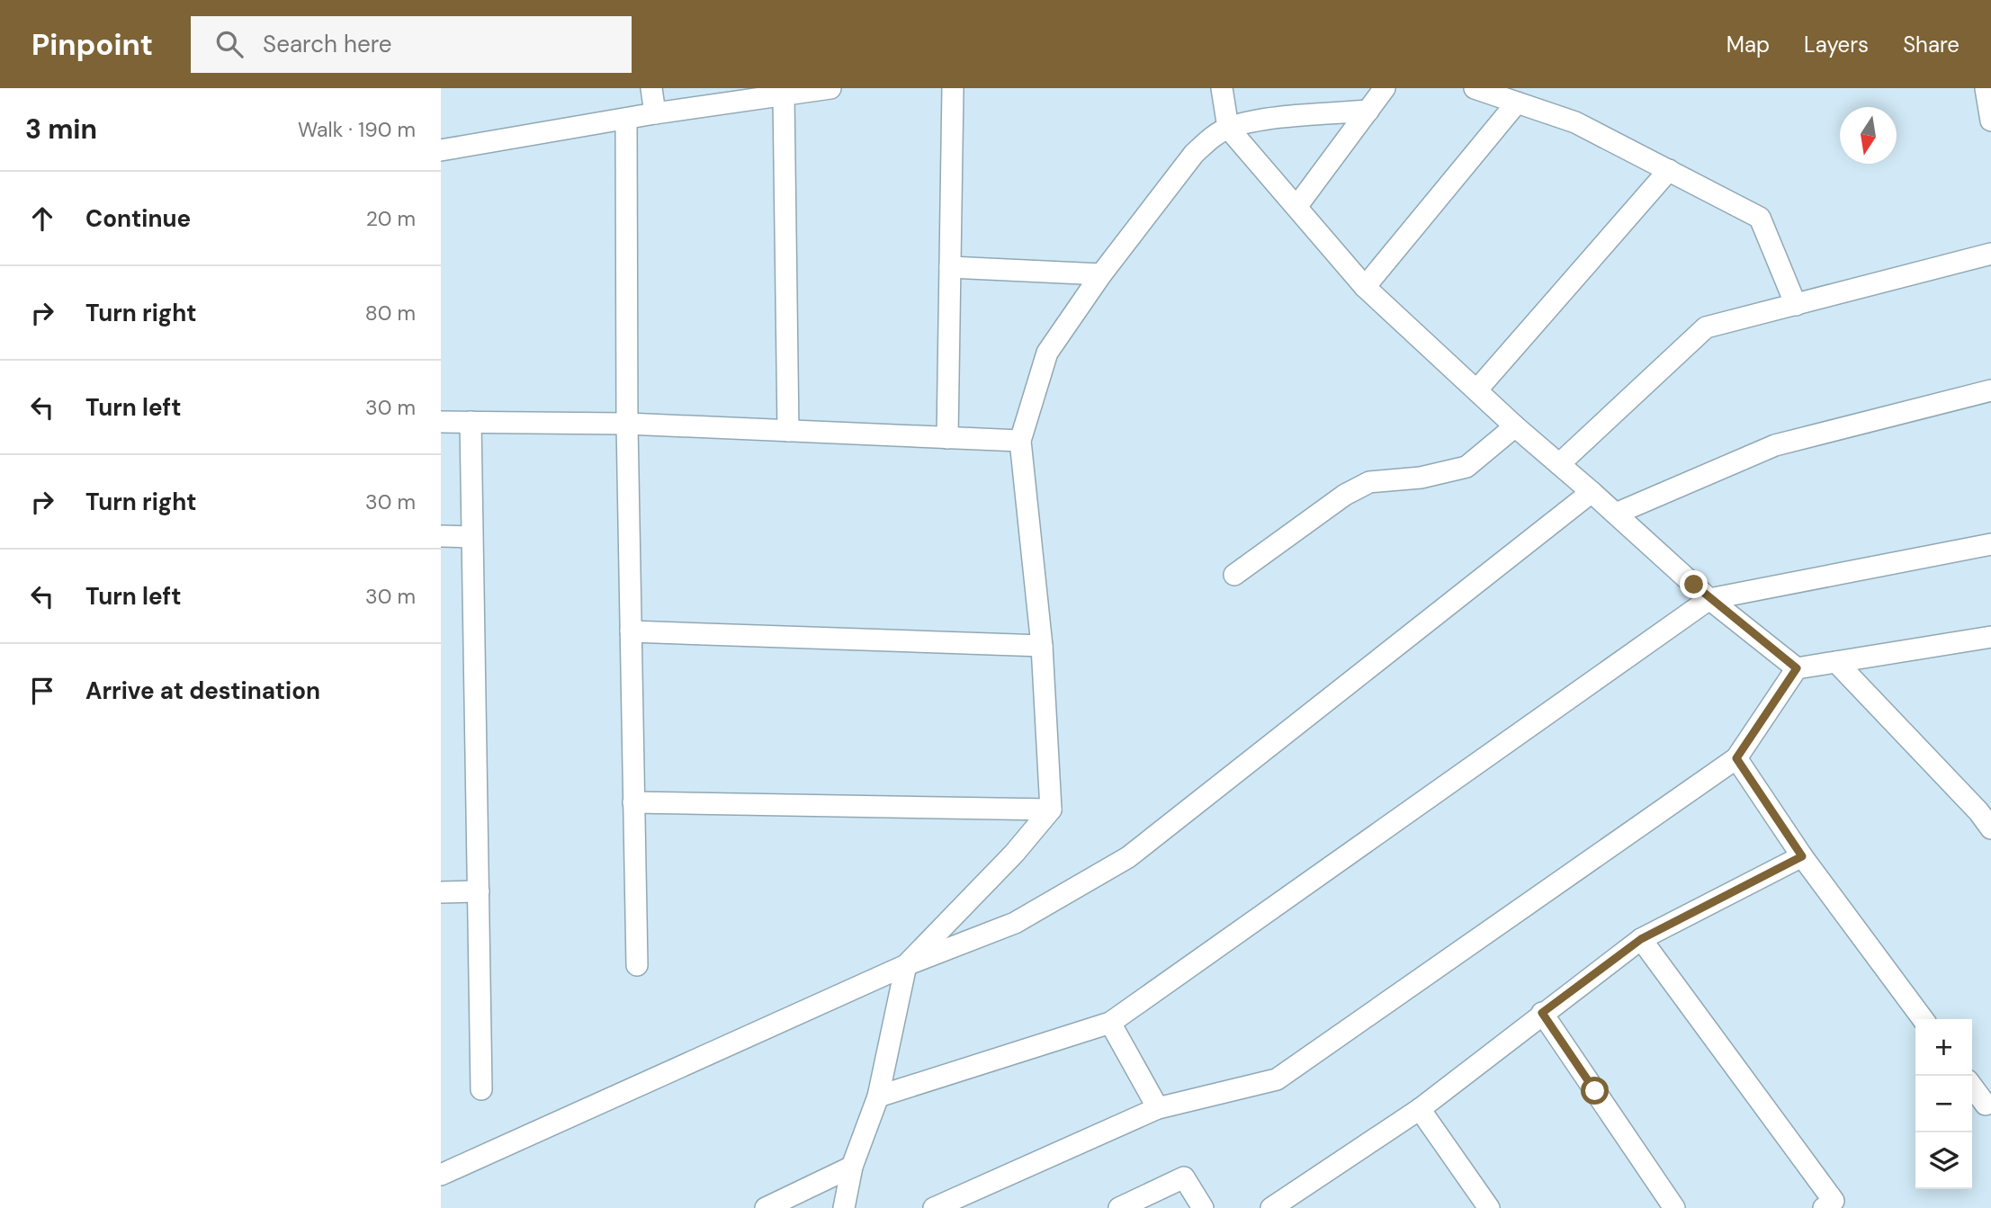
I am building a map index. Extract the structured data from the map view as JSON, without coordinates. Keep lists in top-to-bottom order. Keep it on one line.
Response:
{"north":"bottom","page":{"header":"Pinpoint","search":"Search here","nav":["Map","Layers","Share"],"heading":["3 min","Walk · 190 m"],"list":[["Continue","20 m"],["Turn right","80 m"],["Turn left","30 m"],["Turn right","30 m"],["Turn left","30 m"],"Arrive at destination"],"map_buttons":["+","−"]}}
